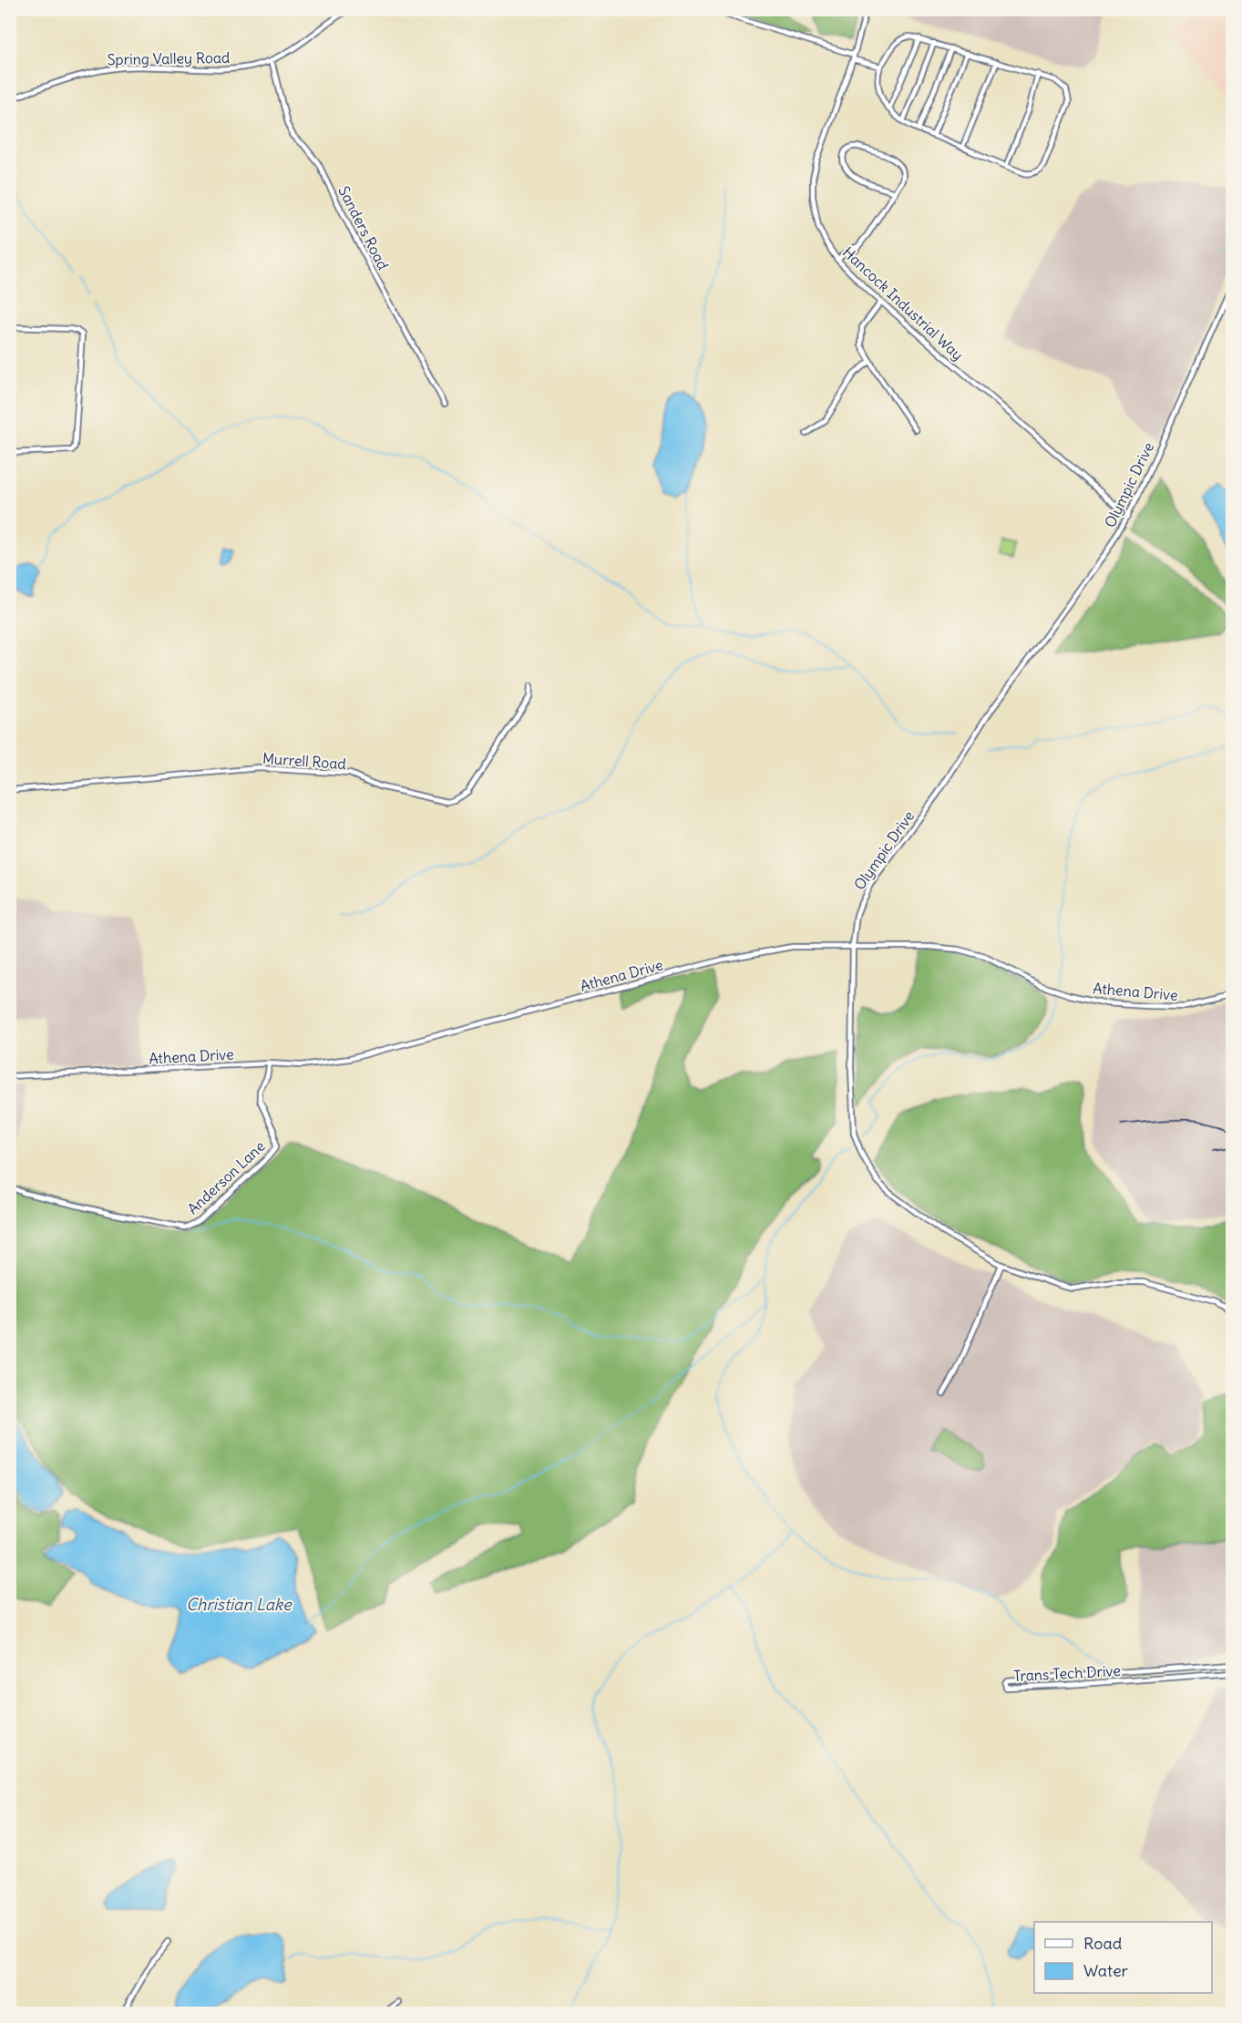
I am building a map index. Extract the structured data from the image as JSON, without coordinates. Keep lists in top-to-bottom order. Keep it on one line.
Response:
{"streets":{"street":["Spring Valley Road","Sanders Road","Hancock Industrial Way","Olympic Drive","Murrell Road","Athena Drive","Anderson Lane","Trans Tech Drive"]},"crossings":[["Spring Valley Road","Sanders Road"],["Hancock Industrial Way","Olympic Drive"],["Olympic Drive","Athena Drive"],["Athena Drive","Anderson Lane"]],"water":["Christian Lake"],"legend":["Road","Water"]}
